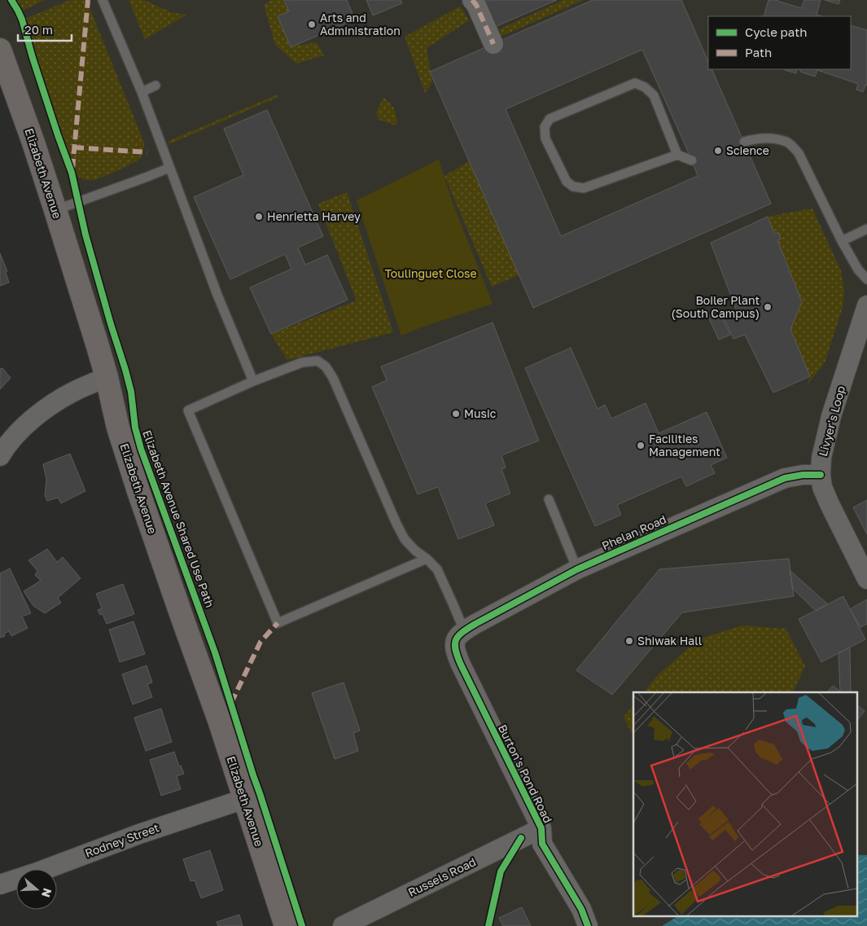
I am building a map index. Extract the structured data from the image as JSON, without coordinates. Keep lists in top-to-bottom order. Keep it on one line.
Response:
{"streets":{"main road":["Elizabeth Avenue"],"street":["Livyer's Loop","Phelan Road","Burton's Pond Road","Rodney Street","Russels Road"],"cycle path":["Elizabeth Avenue Shared Use Path"]},"crossings":[["Elizabeth Avenue","Rodney Street"],["Livyer's Loop","Phelan Road"],["Phelan Road","Burton's Pond Road"],["Burton's Pond Road","Russels Road"]],"parks":["Toulinguet Close"],"places":["Arts and Administration","Science","Henrietta Harvey","Boiler Plant (South Campus)","Music","Facilities Management","Shiwak Hall"],"legend":["Cycle path","Path"],"scale_bar":"20 m","north":"right"}
